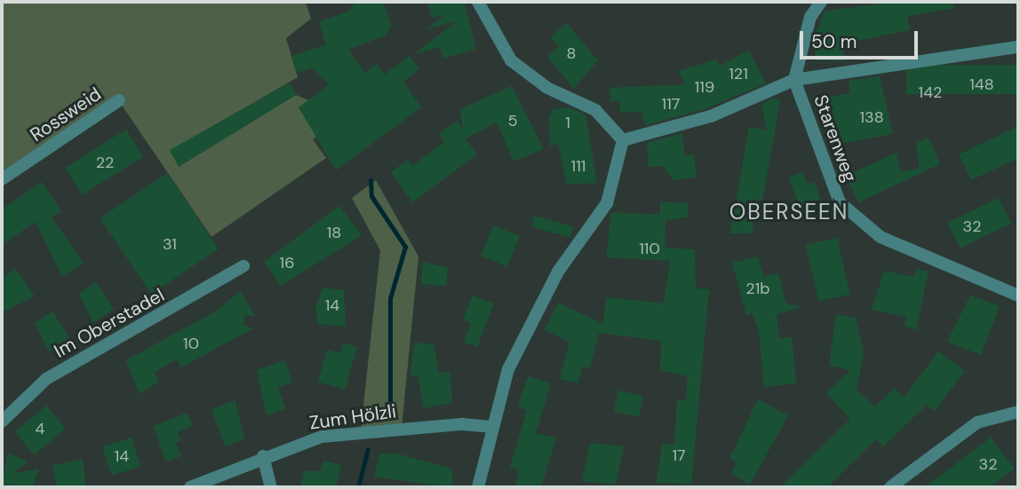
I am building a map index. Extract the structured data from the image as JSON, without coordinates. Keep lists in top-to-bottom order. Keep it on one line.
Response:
{"streets":{"street":["Rossweid","Starenweg","Im Oberstadel","Zum Hölzli"]},"districts":["OBERSEEN"],"house_numbers":["8","121","148","119","142","117","138","5","1","22","111","32","18","31","110","16","21b","14","10","4","17","14","32"],"scale_bar":"50 m"}
